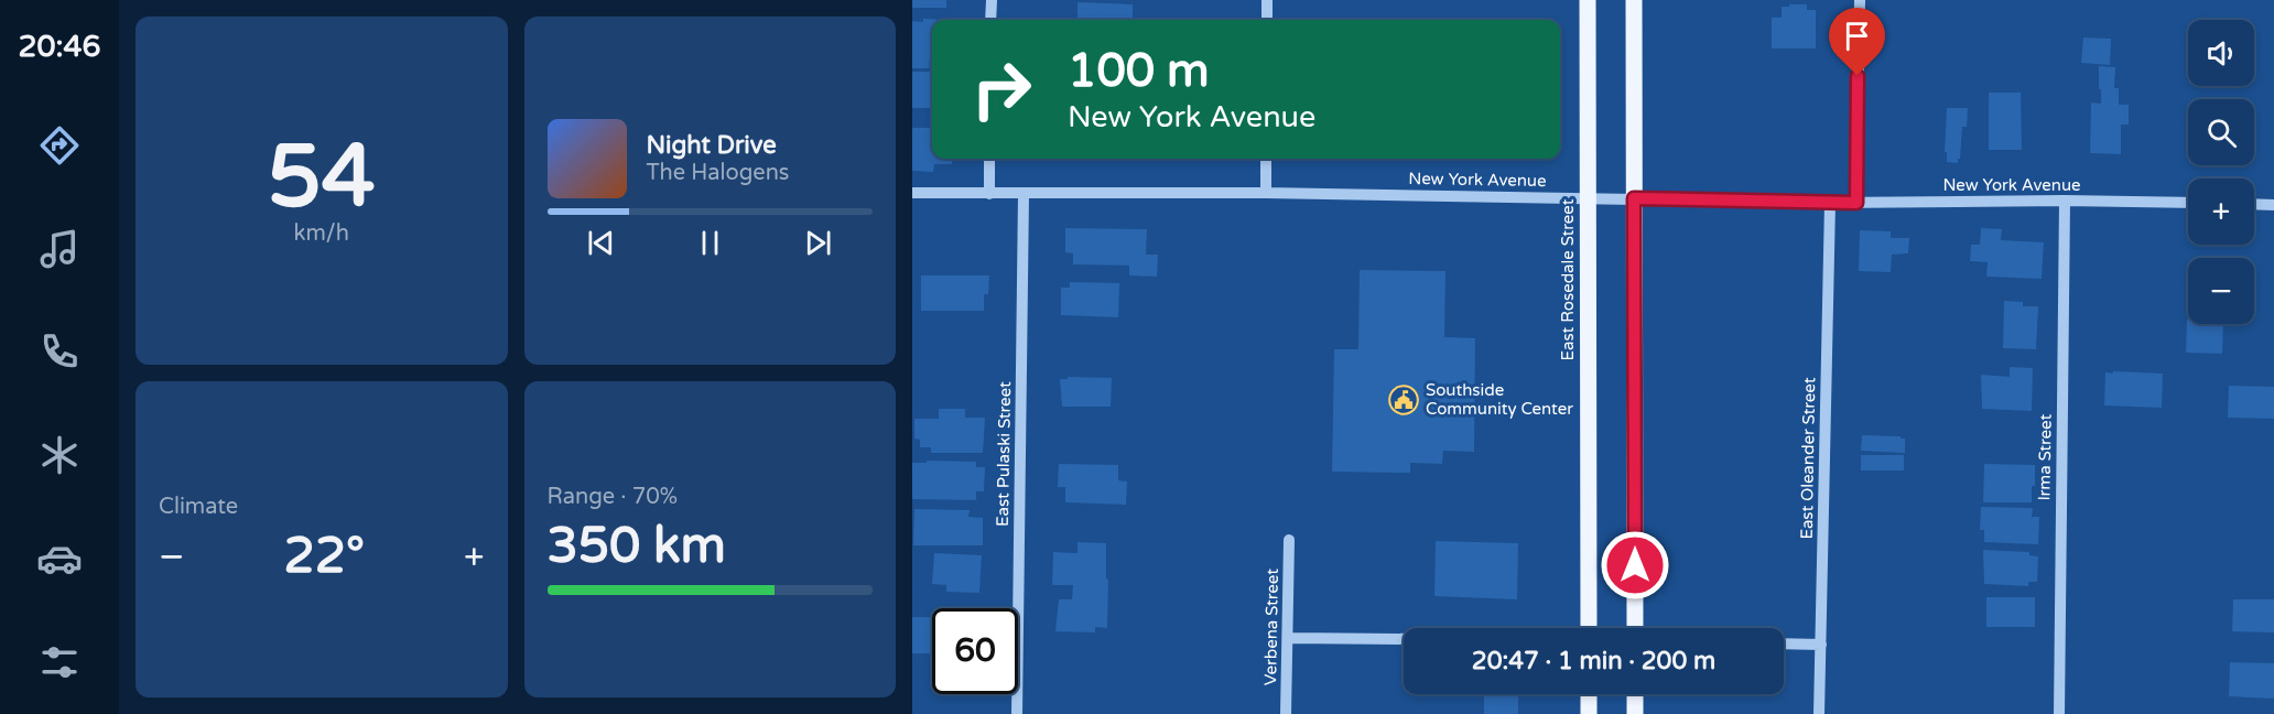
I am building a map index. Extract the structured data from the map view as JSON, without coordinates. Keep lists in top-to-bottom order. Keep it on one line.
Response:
{"streets":{"main road":["East Rosedale Street"],"street":["New York Avenue","East Pulaski Street","Irma Street","East Oleander Street","Verbena Street"]},"crossings":[["New York Avenue","East Rosedale Street"],["New York Avenue","East Pulaski Street"],["New York Avenue","Irma Street"],["New York Avenue","East Oleander Street"]],"places":{"public building":["Southside Community Center"]},"page":{"tabs":"20:46","tile":[["54","km/h"],"Climate",["Range · 70%","350 km"]],"map_buttons":["+","−"],"turn":["100 m","New York Avenue"],"song":["Night Drive","The Halogens"],"heat":["−","22°","+"],"limit":"60","trip":"20:47 · 1 min · 200 m"}}
